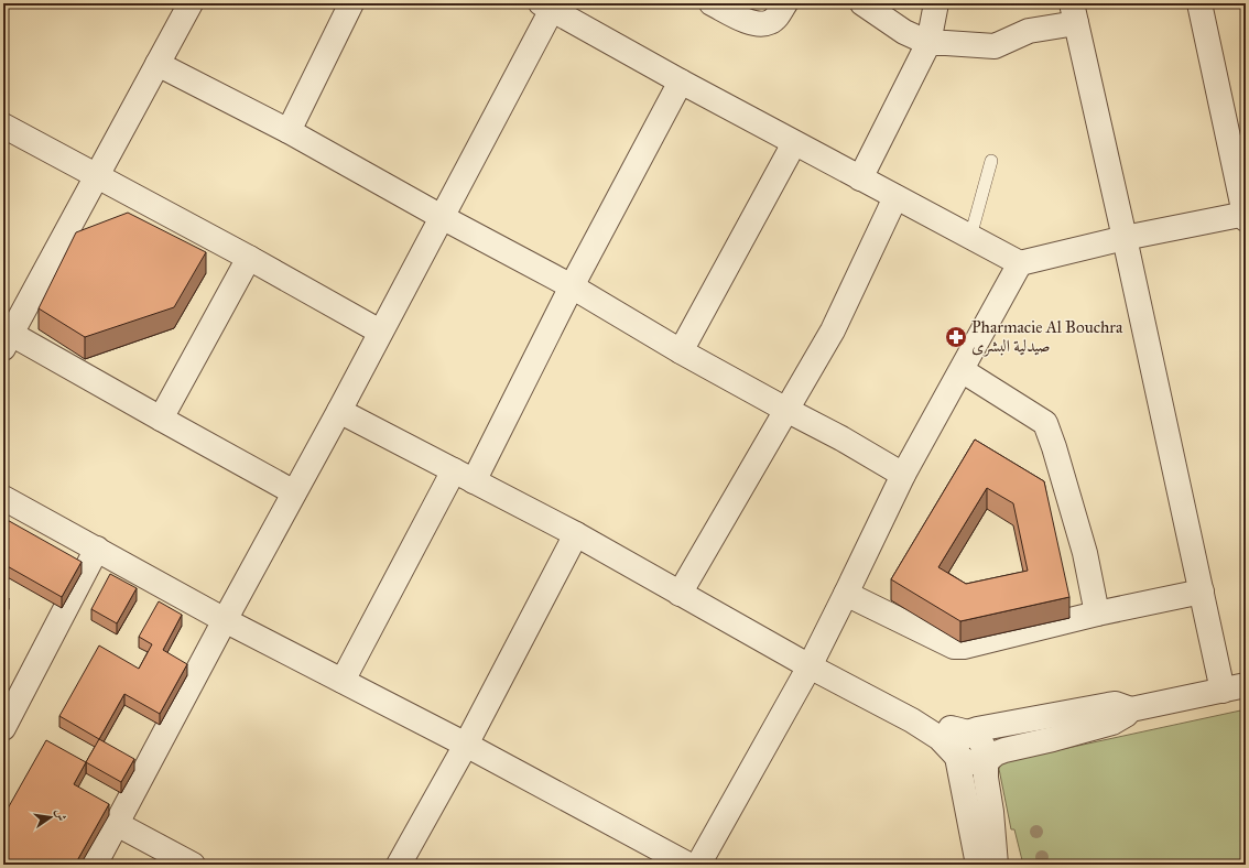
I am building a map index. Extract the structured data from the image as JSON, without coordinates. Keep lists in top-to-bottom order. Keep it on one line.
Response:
{"places":{"pharmacy":["Pharmacie Al Bouchra صيدلية البشرى"]},"north":"right"}
